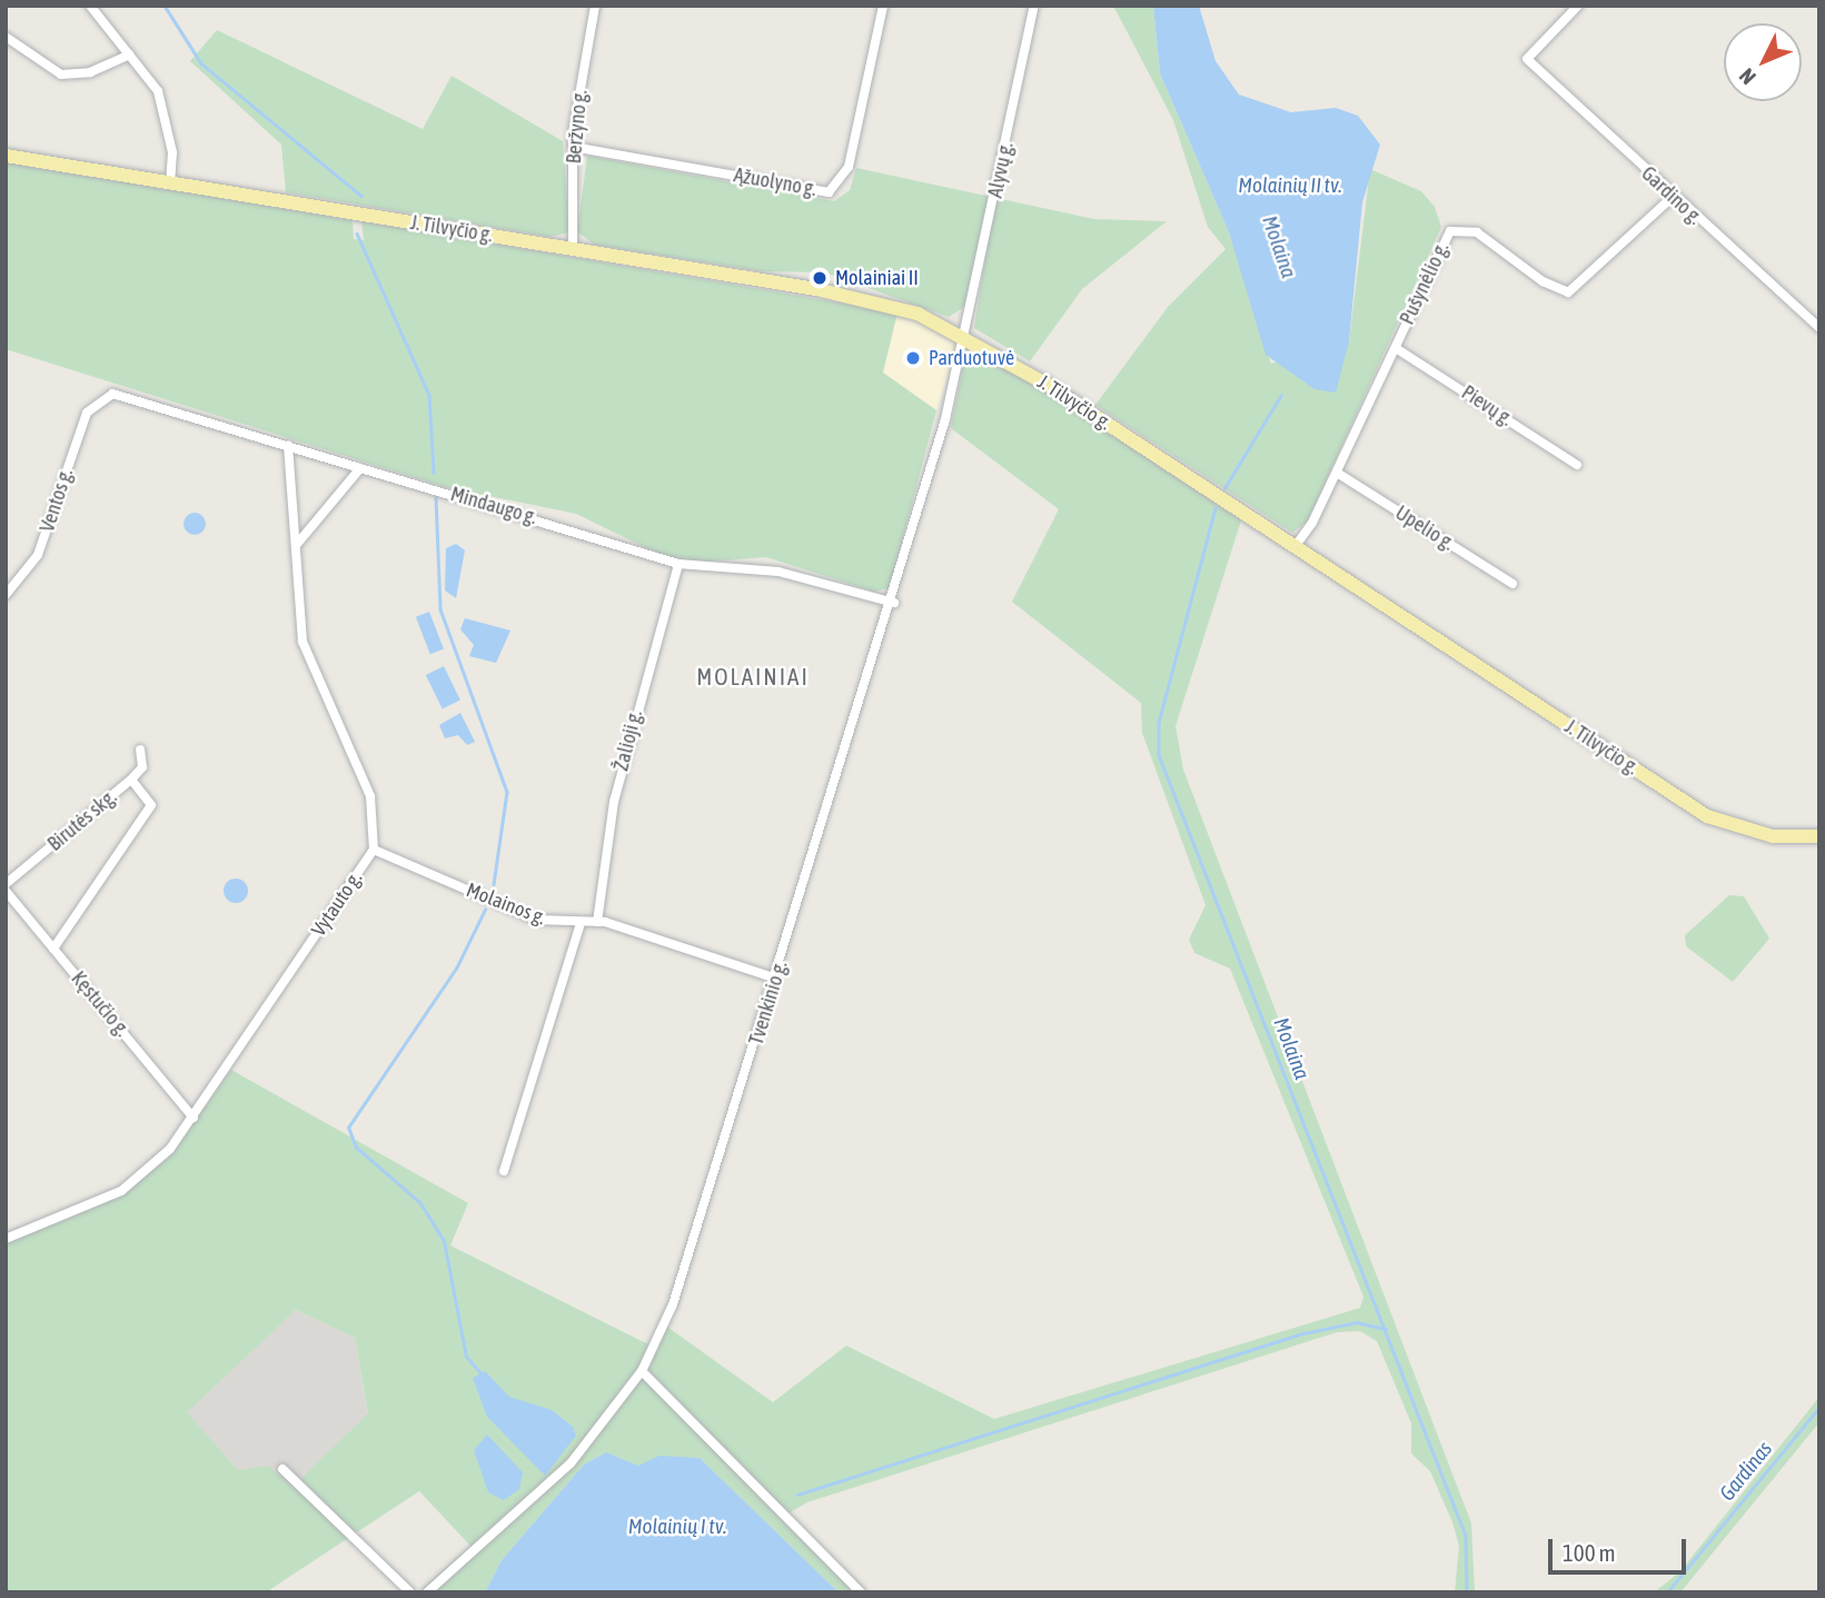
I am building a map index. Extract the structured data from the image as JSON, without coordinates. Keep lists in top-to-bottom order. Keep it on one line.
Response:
{"streets":{"main road":["J. Tilvyčio g."],"street":["Beržyno g.","Alyvų g.","Ąžuolyno g.","Gardino g.","Pušynėlio g.","Pievų g.","Ventos g.","Mindaugo g.","Upelio g.","Žalioji g.","Birutės skg.","Vytauto g.","Molainos g.","Tvenkinio g.","Kęstučio g."]},"crossings":[["Beržyno g.","Ąžuolyno g."],["Beržyno g.","J. Tilvyčio g."],["Alyvų g.","J. Tilvyčio g."],["Alyvų g.","Tvenkinio g."],["Gardino g.","Pušynėlio g."],["J. Tilvyčio g.","Pušynėlio g."],["J. Tilvyčio g.","Tvenkinio g."],["Pušynėlio g.","Pievų g."],["Pušynėlio g.","Upelio g."],["Ventos g.","Mindaugo g."],["Mindaugo g.","Žalioji g."],["Mindaugo g.","Vytauto g."],["Mindaugo g.","Tvenkinio g."],["Žalioji g.","Molainos g."],["Vytauto g.","Molainos g."],["Vytauto g.","Kęstučio g."],["Molainos g.","Tvenkinio g."]],"districts":["MOLAINIAI"],"water":["Molainių II tv.","Molaina","Gardinas","Molainių I tv."],"places":["Molainiai II","Parduotuvė"],"scale_bar":"100 m","north":"bottom left"}
